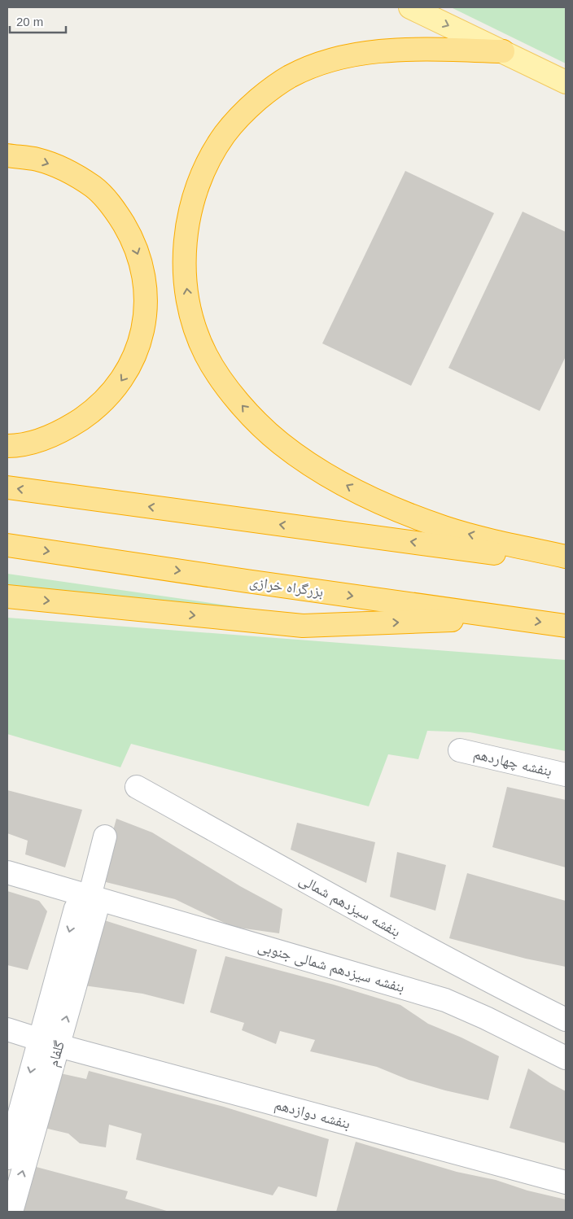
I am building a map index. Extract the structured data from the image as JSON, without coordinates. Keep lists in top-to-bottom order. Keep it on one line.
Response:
{"streets":{"highway":["بزرگراه خرازی"],"street":["بنفشه چهاردهم","بنفشه سیزدهم شمالی","بنفشه سیزدهم شمالی جنوبی","گلفام","بنفشه دوازدهم"]},"crossings":[["بنفشه سیزدهم شمالی جنوبی","گلفام"],["گلفام","بنفشه دوازدهم"]],"scale_bar":"20 m"}
